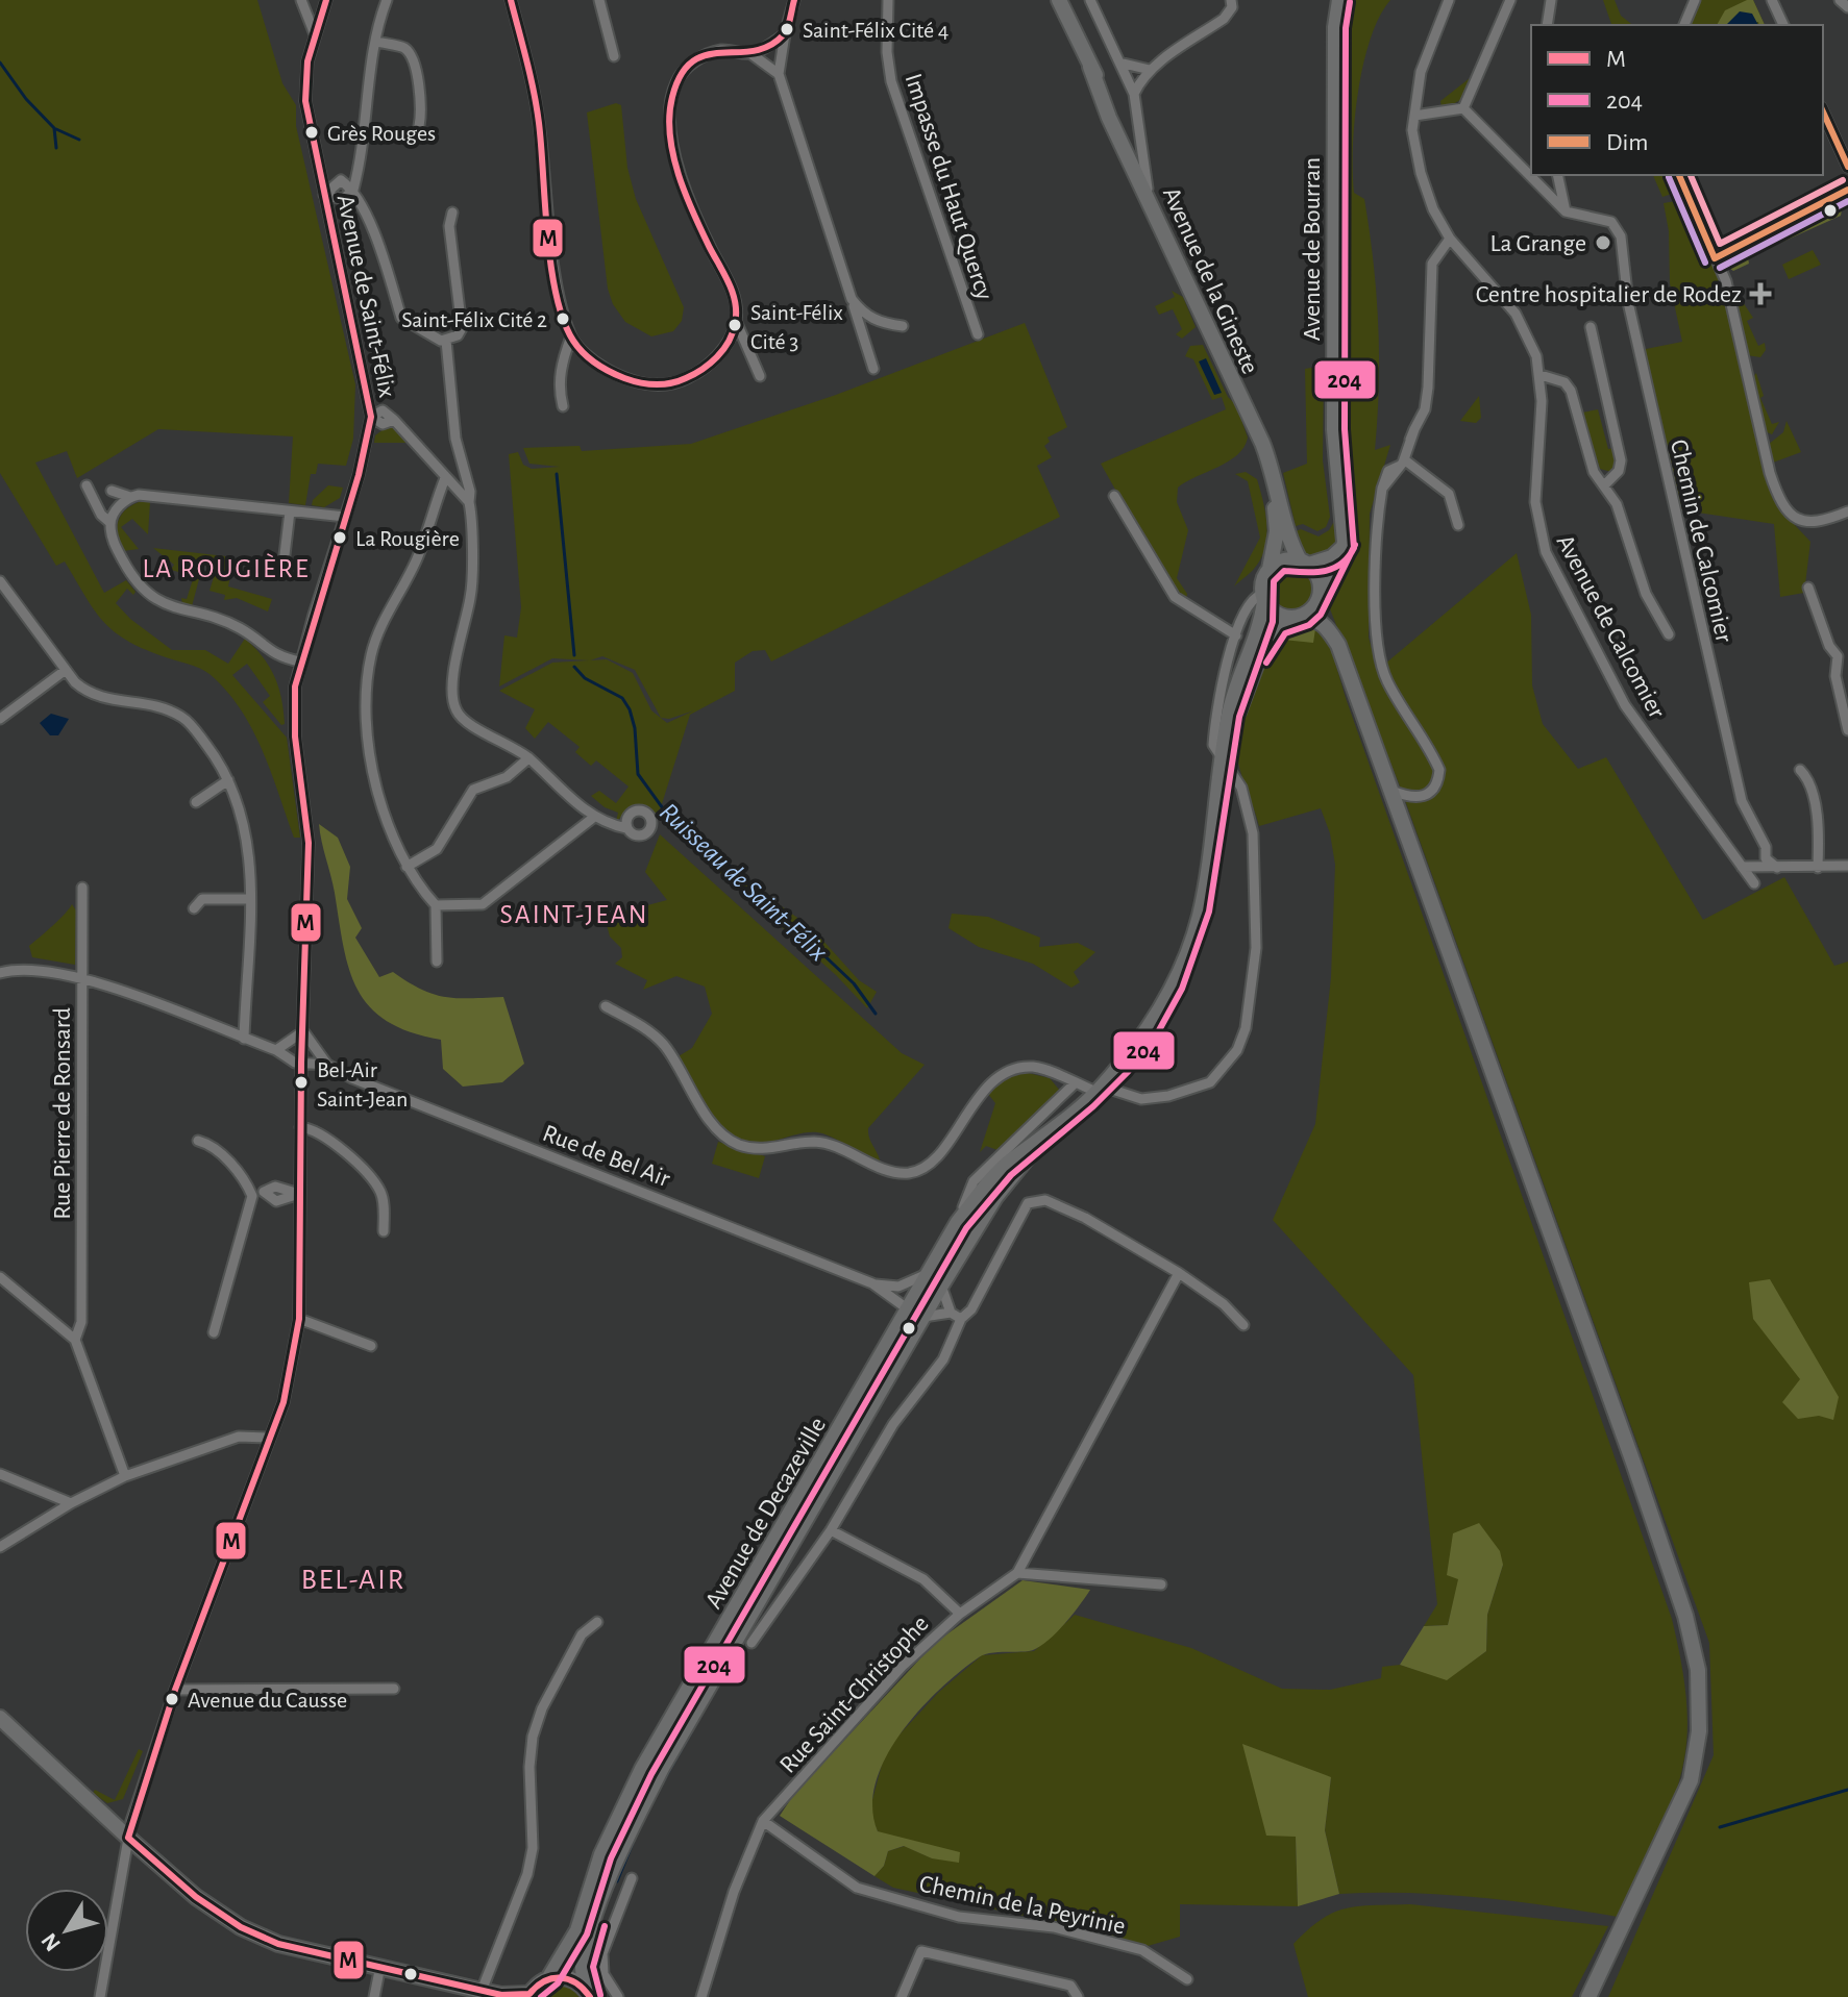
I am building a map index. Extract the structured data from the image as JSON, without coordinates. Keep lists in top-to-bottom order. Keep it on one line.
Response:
{"streets":{"main road":["Avenue de Bourran","Avenue de la Gineste","Avenue de Decazeville"],"street":["Impasse du Haut Quercy","Avenue de Saint-Félix","Chemin de Calcomier","Avenue de Calcomier","Rue Pierre de Ronsard","Rue de Bel Air","Rue Saint-Christophe","Chemin de la Peyrinie"]},"crossings":[["Avenue de Saint-Félix","Rue de Bel Air"],["Rue de Bel Air","Avenue de Decazeville"],["Rue Saint-Christophe","Chemin de la Peyrinie"]],"districts":["LA ROUGIÈRE","SAINT-JEAN","BEL-AIR"],"water":["Ruisseau de Saint-Félix"],"places":{"other":["Saint-Félix Cité 4","Grès Rouges","La Grange","Saint-Félix Cité 2","Saint-Félix Cité 3","La Rougière","Bel-Air Saint-Jean","Avenue du Causse"],"health":["Centre hospitalier de Rodez"]},"lines":["transit line M","transit line 204","transit line Dim"],"legend":["M","204","Dim"],"north":"bottom left"}
